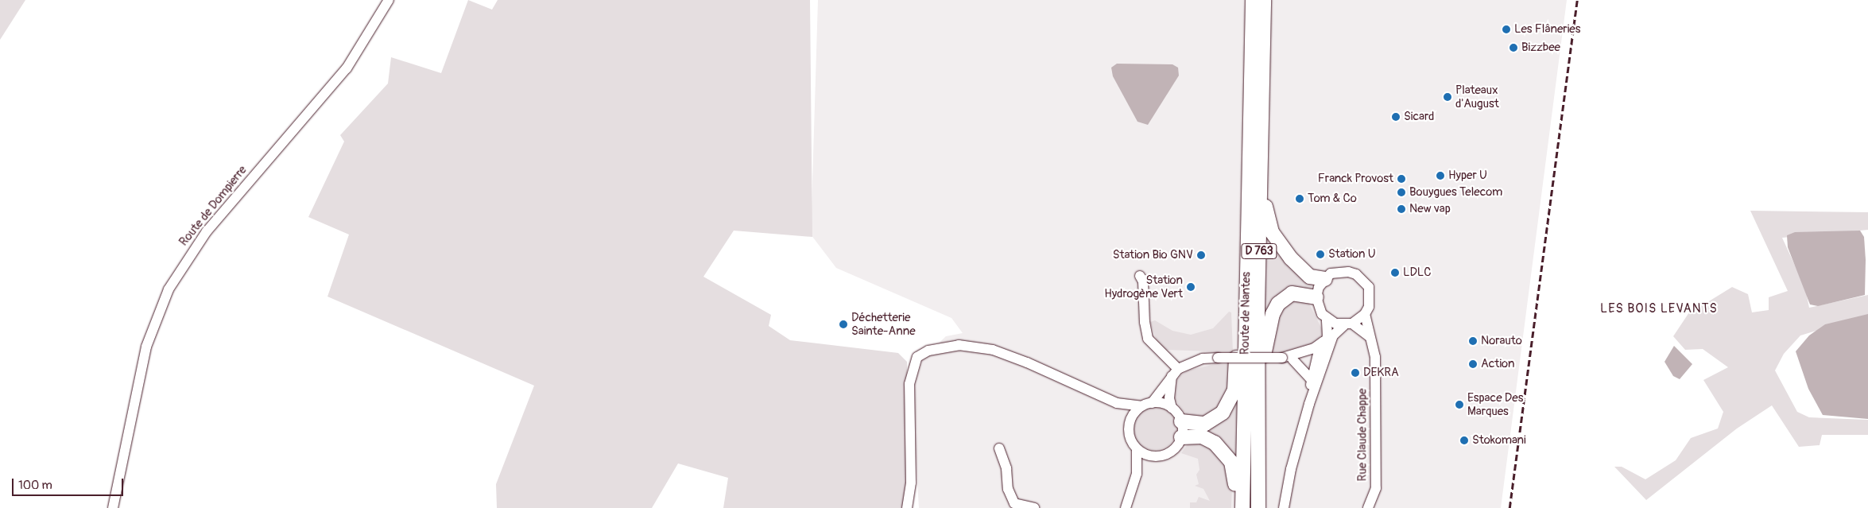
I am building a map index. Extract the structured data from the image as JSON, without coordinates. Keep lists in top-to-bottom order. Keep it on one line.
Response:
{"streets":{"highway":["D 763","Route de Nantes"],"street":["Route de Dompierre","Rue Claude Chappe"]},"districts":["LES BOIS LEVANTS"],"places":["Les Flâneries","Bizzbee","Plateaux d'August","Sicard","Hyper U","Franck Provost","Bouygues Telecom","Tom & Co","New vap","Station U","Station Bio GNV","LDLC","Station Hydrogène Vert","Déchetterie Sainte-Anne","Norauto","Action","DEKRA","Espace Des Marques","Stokomani"],"scale_bar":"100 m"}
